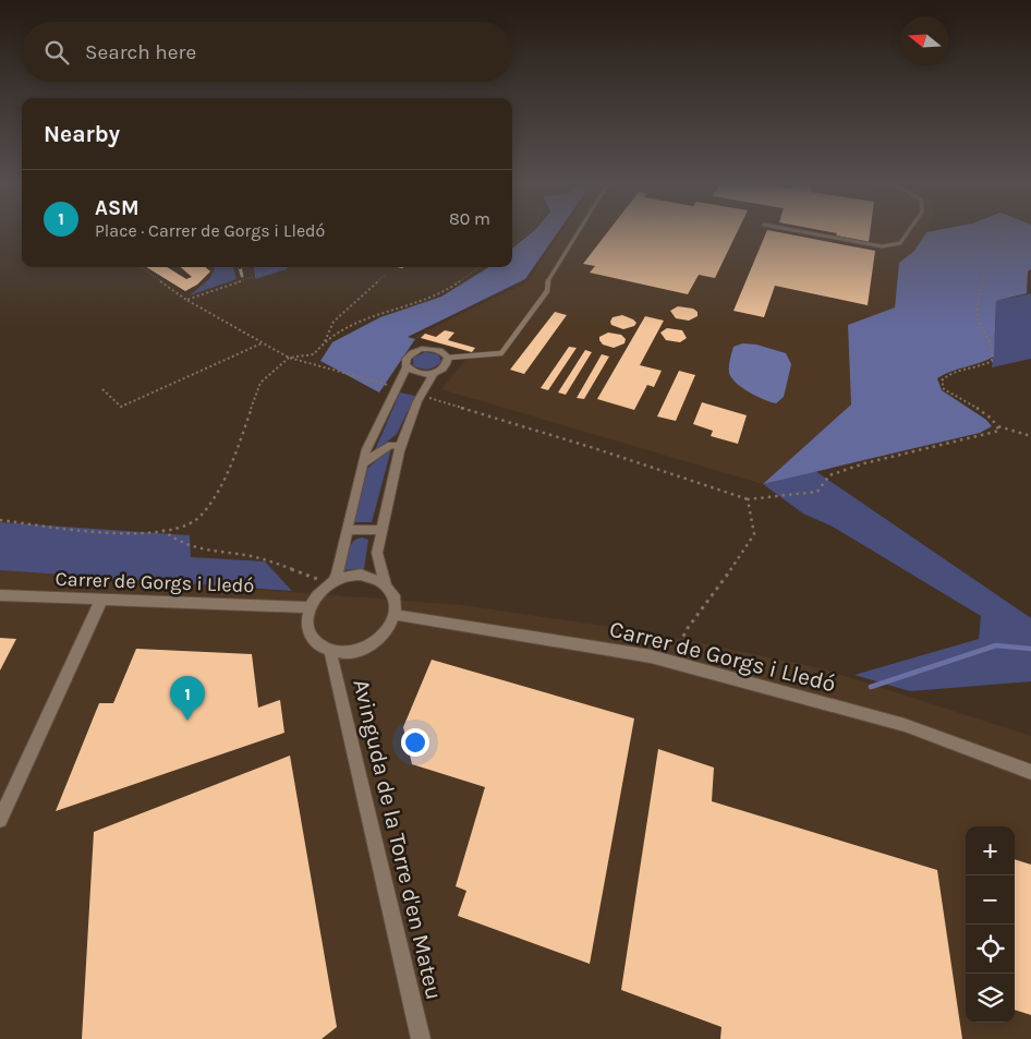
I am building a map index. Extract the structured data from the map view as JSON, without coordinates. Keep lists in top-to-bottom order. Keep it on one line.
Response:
{"streets":{"street":["Carrer de Gorgs i Lledó","Avinguda de la Torre d'en Mateu"]},"crossings":[["Carrer de Gorgs i Lledó","Avinguda de la Torre d'en Mateu"]],"north":"left","page":{"search":"Search here","heading":"Nearby","list":[{"mark":"1","name":"ASM","note":"Place · Carrer de Gorgs i Lledó","value":"80 m"}],"pins":"1","map_buttons":["+","−"]}}
